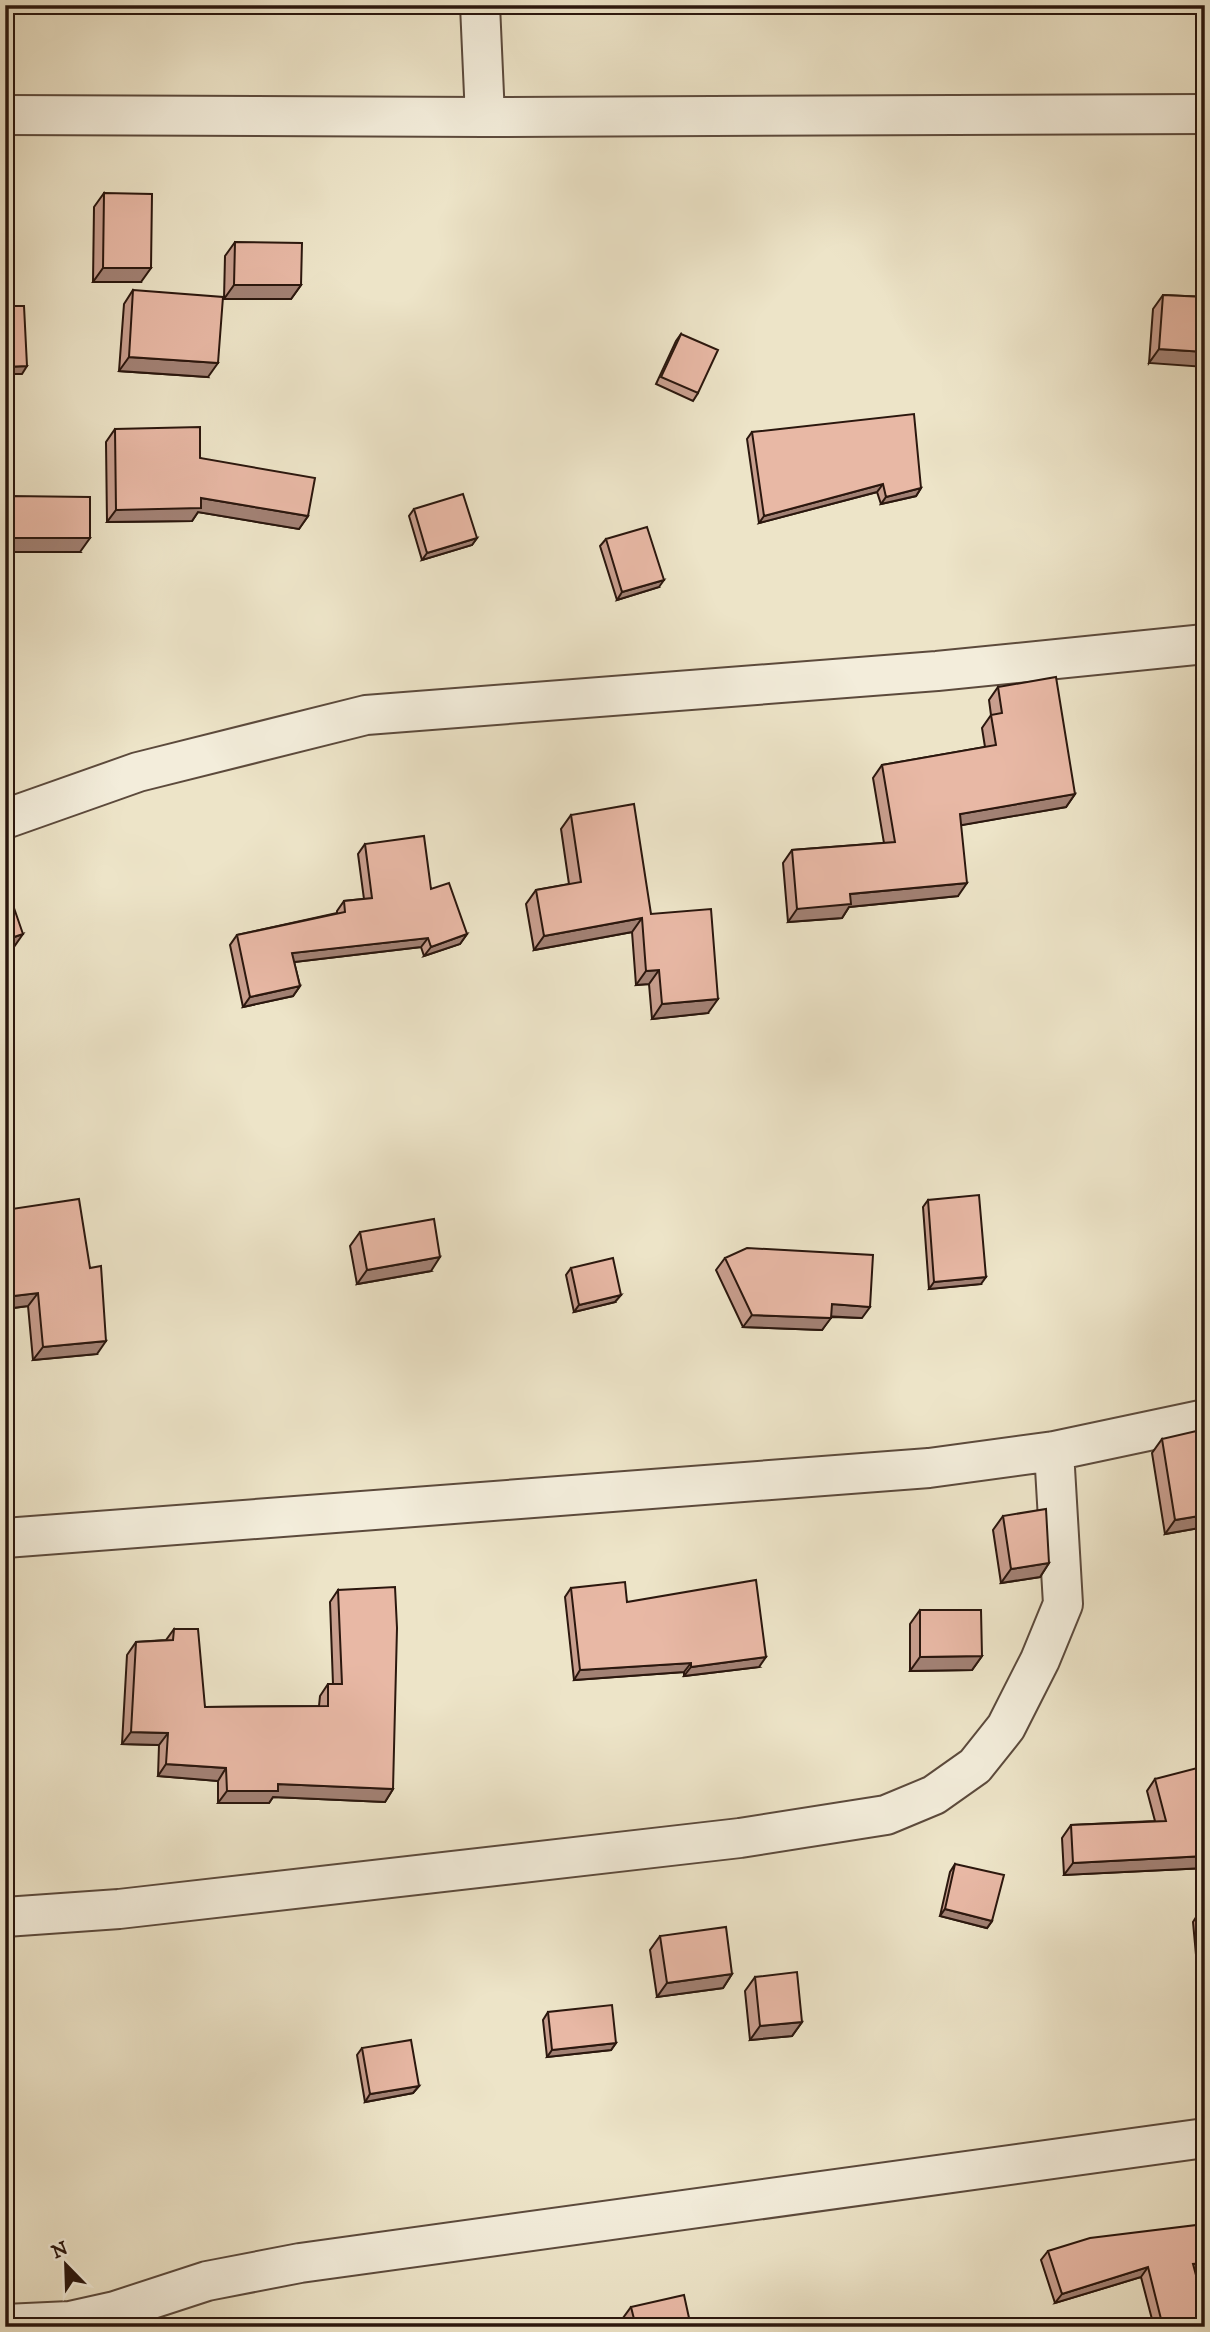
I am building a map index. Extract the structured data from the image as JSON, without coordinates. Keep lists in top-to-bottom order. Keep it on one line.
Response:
{"north":"top left"}
